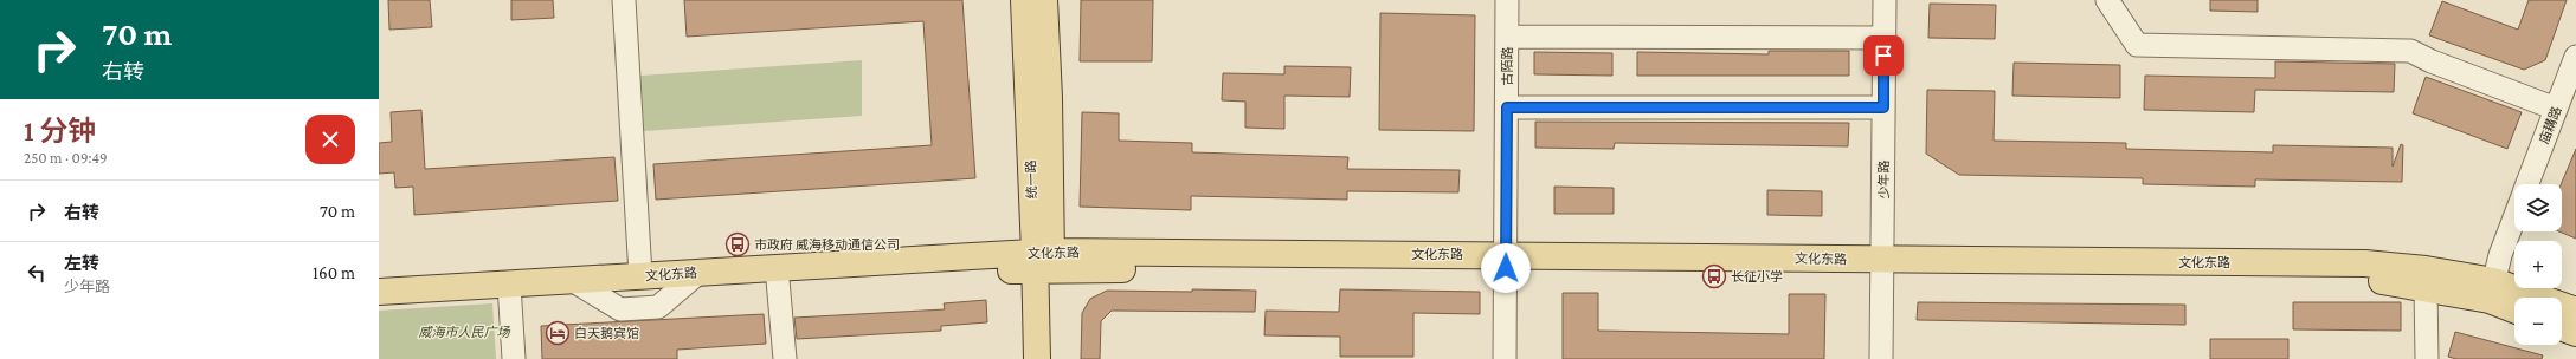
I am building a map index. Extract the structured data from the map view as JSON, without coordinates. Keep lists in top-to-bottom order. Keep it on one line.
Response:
{"streets":{"main road":["统一路","文化东路"],"street":["古陌路","庙耩路","少年路"]},"crossings":[["古陌路","文化东路"],["统一路","文化东路"],["少年路","文化东路"]],"parks":["威海市人民广场"],"places":{"bus stop":["市政府 威海移动通信公司","长征小学"],"hotel":["白天鹅宾馆"]},"page":{"turn":["70 m","右转"],"heading":["1 分钟","250 m · 09:49"],"list":[{"name":"右转","value":"70 m"},{"name":"左转","note":"少年路","value":"160 m"}],"map_buttons":["+","−"]}}
